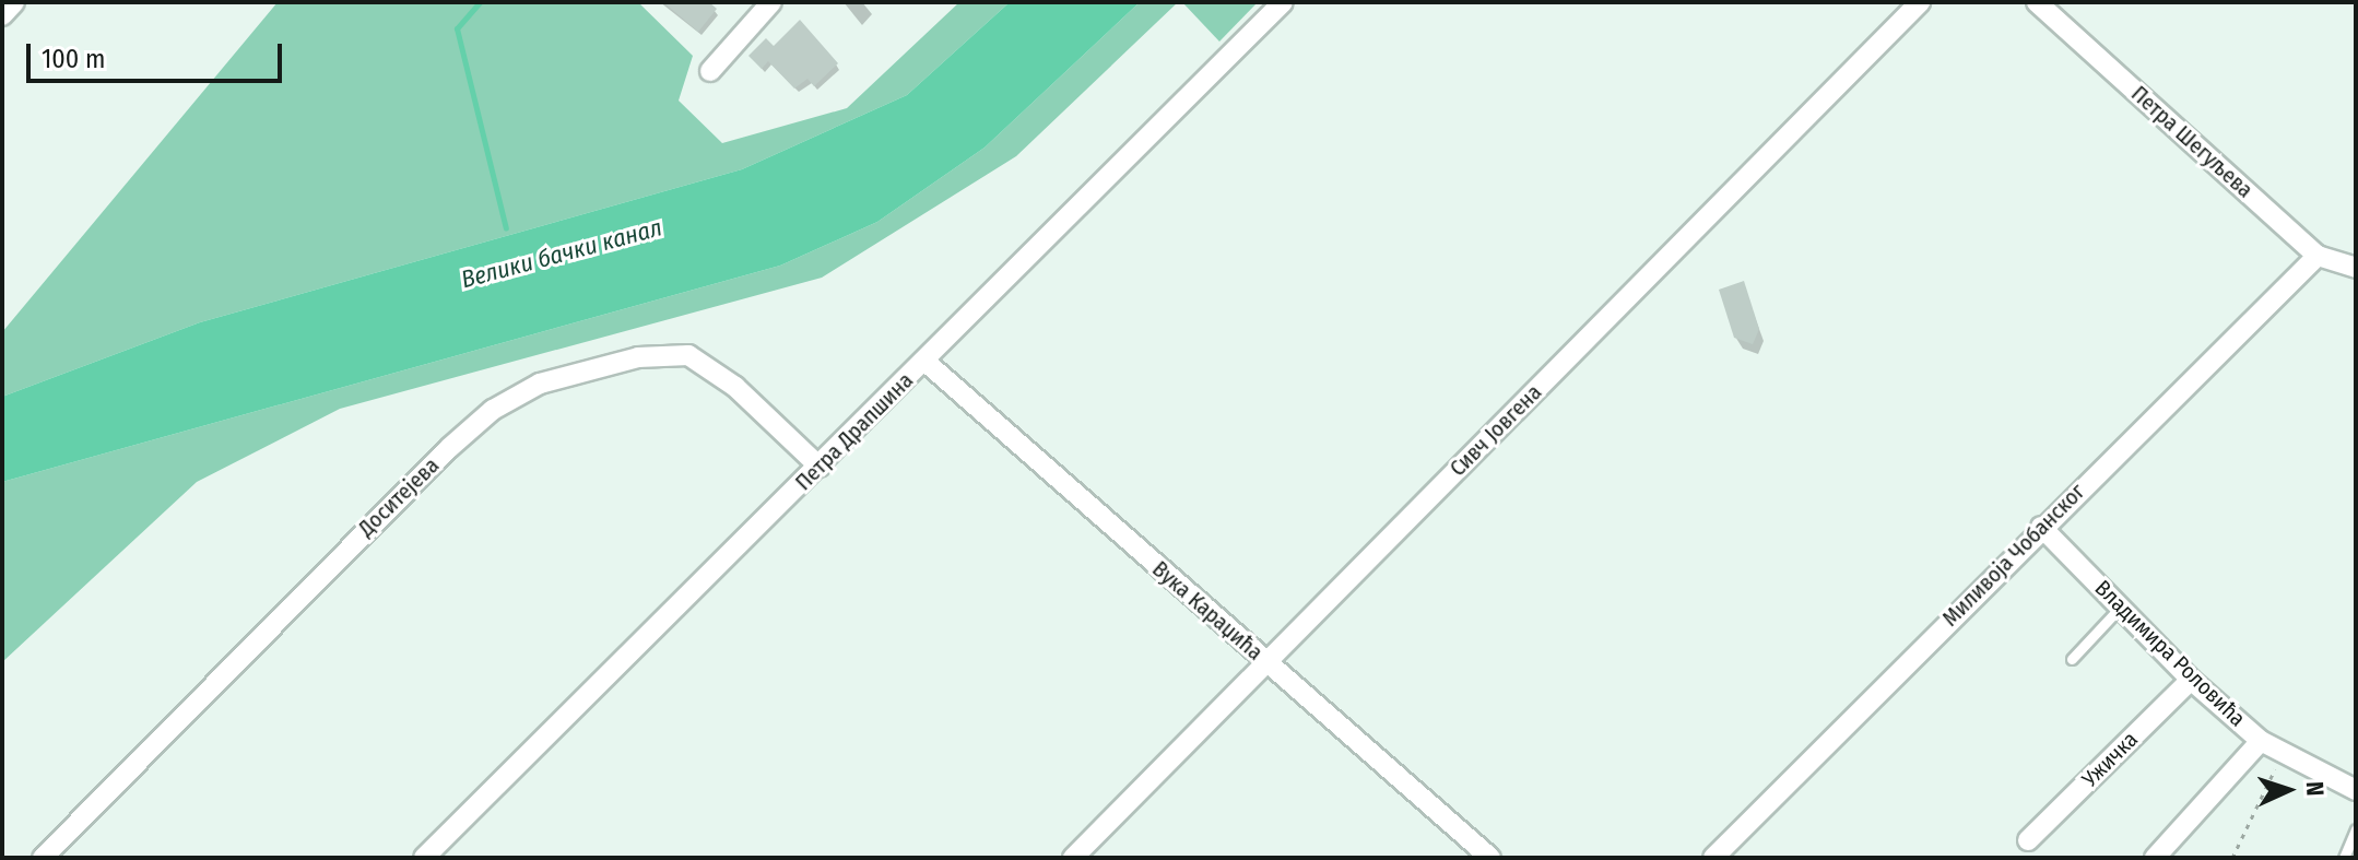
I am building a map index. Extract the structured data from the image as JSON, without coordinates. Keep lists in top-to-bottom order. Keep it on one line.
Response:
{"streets":{"street":["Петра Шегуљева","Сивч Јовгена","Петра Драпшина","Доситејева","Миливоја Чобанског","Вука Караџића","Владимира Роловића","Ужичка"]},"crossings":[["Петра Шегуљева","Миливоја Чобанског"],["Сивч Јовгена","Вука Караџића"],["Петра Драпшина","Доситејева"],["Петра Драпшина","Вука Караџића"],["Миливоја Чобанског","Владимира Роловића"],["Владимира Роловића","Ужичка"]],"water":["Велики бачки канал"],"scale_bar":"100 m","north":"right"}
